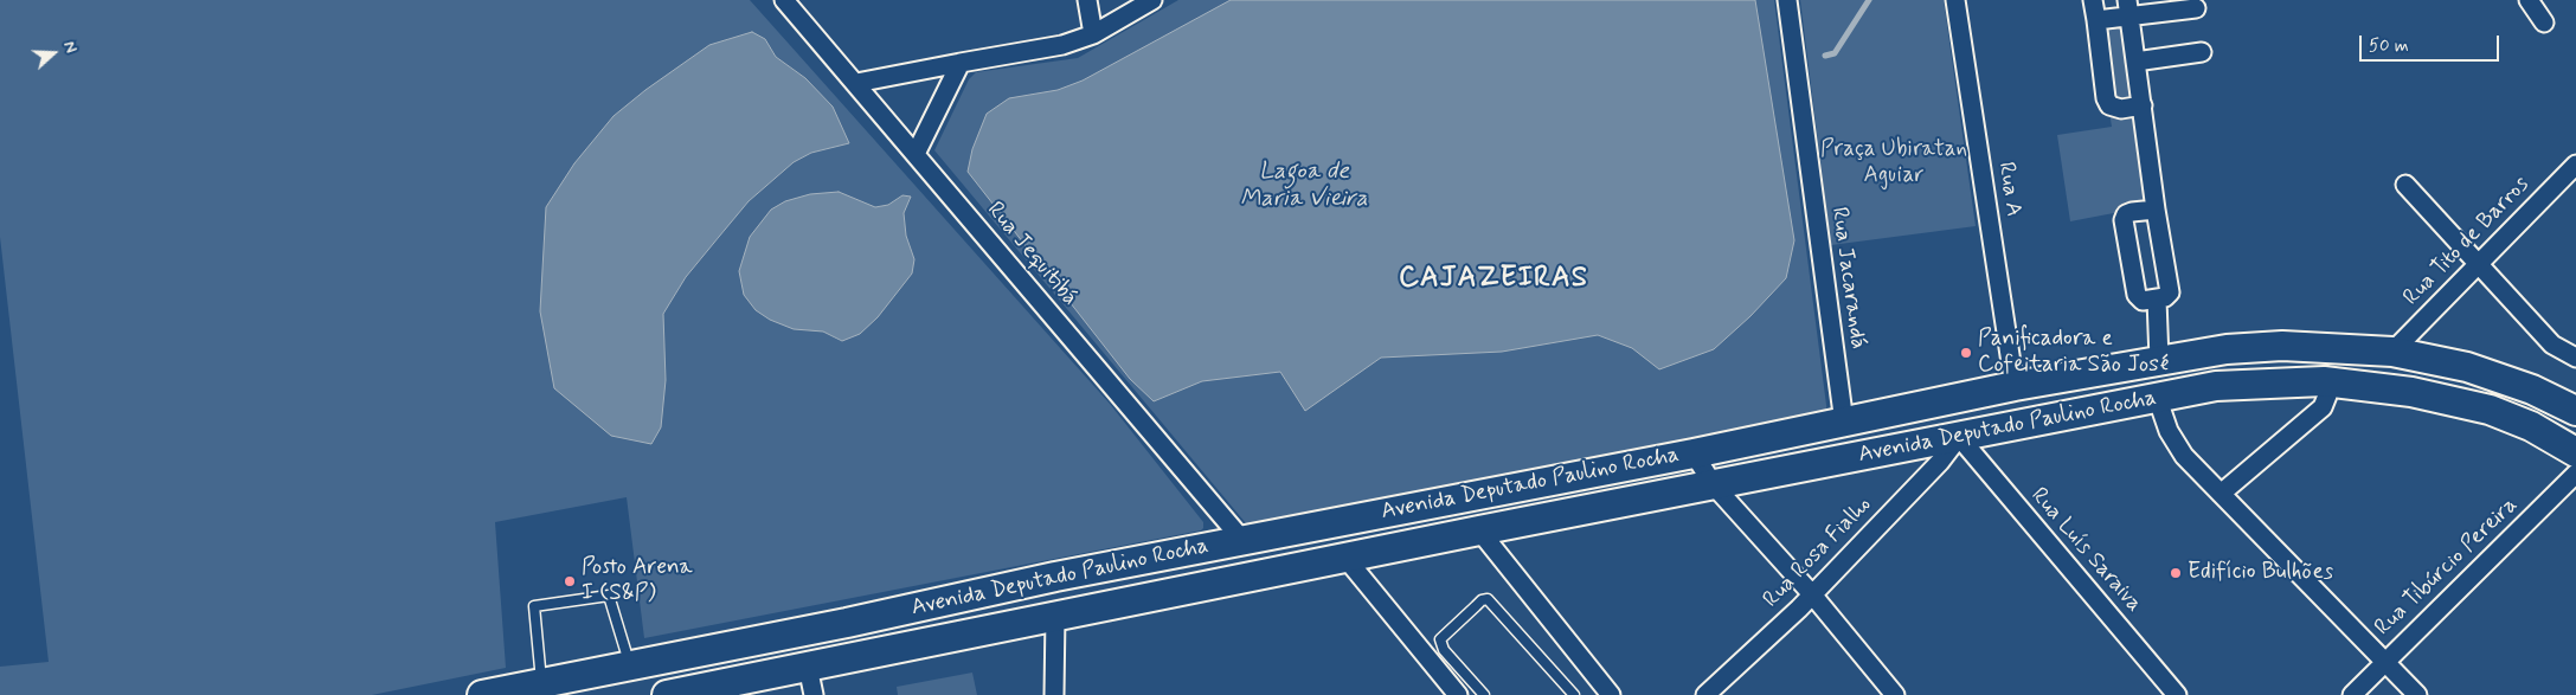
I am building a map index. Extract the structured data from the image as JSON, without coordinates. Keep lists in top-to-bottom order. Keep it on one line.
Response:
{"streets":{"main road":["Avenida Deputado Paulino Rocha"],"street":["Rua A","Rua Tito de Barros","Rua Jequitibá","Rua Jacarandá","Rua Luís Saraiva","Rua Rosa Fialho","Rua Tibúrcio Pereira"]},"crossings":[["Rua A","Avenida Deputado Paulino Rocha"],["Rua Tito de Barros","Avenida Deputado Paulino Rocha"],["Rua Jequitibá","Avenida Deputado Paulino Rocha"],["Rua Jacarandá","Avenida Deputado Paulino Rocha"],["Avenida Deputado Paulino Rocha","Rua Luís Saraiva"],["Avenida Deputado Paulino Rocha","Rua Rosa Fialho"],["Rua Luís Saraiva","Rua Rosa Fialho"]],"districts":["CAJAZEIRAS"],"water":["Lagoa de Maria Vieira"],"parks":["Praça Ubiratan Aguiar"],"places":["Panificadora e Cofeitaria São José","Edifício Bulhões","Posto Arena I (S&P)"],"scale_bar":"50 m","north":"right"}
